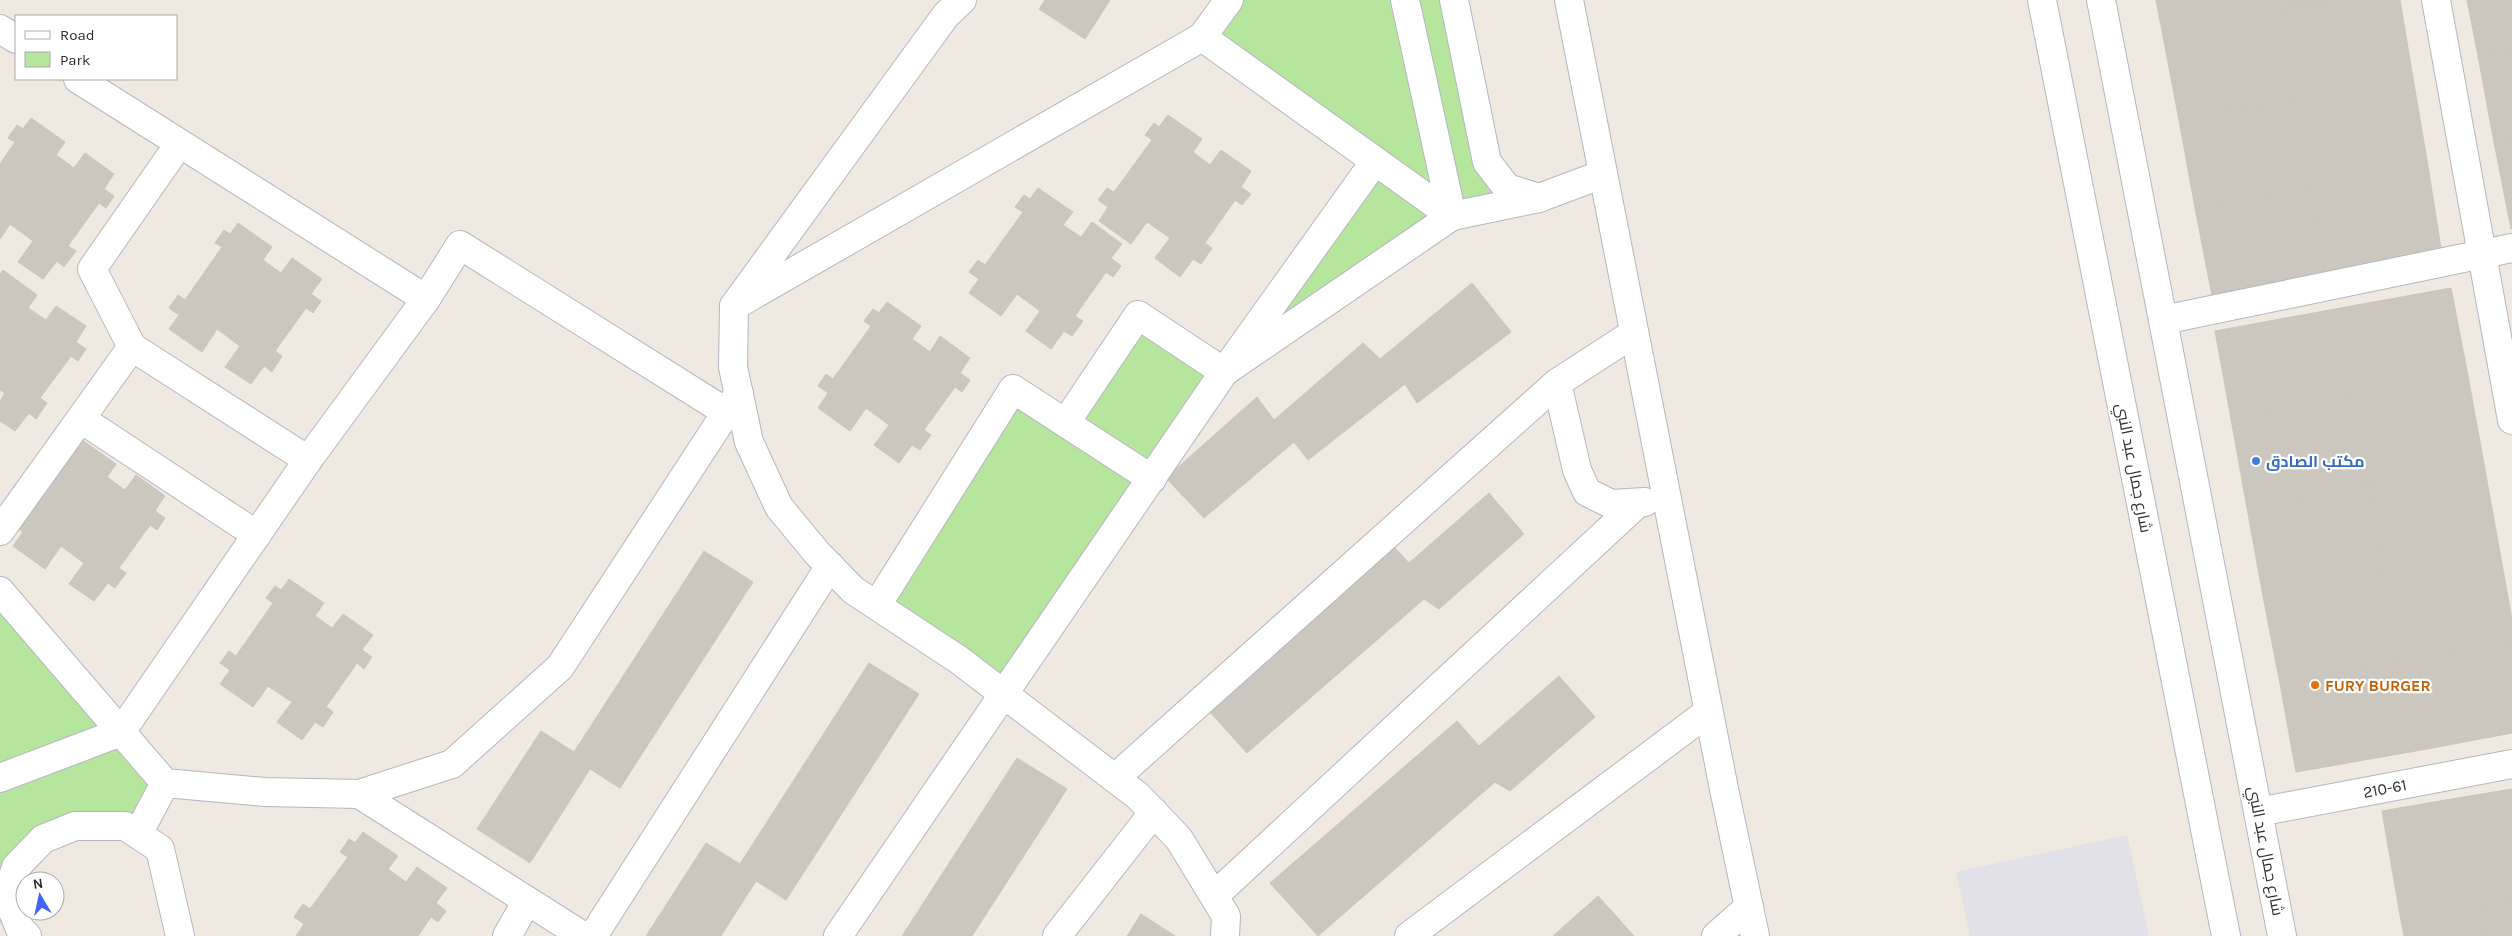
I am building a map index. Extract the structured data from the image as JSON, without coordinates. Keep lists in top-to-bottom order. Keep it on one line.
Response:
{"streets":{"street":["شارع جمال عبد النبي","210-61"]},"crossings":[["شارع جمال عبد النبي","210-61"]],"places":["مكتب الصادق","FURY BURGER"],"legend":["Road","Park"],"north":"top"}
